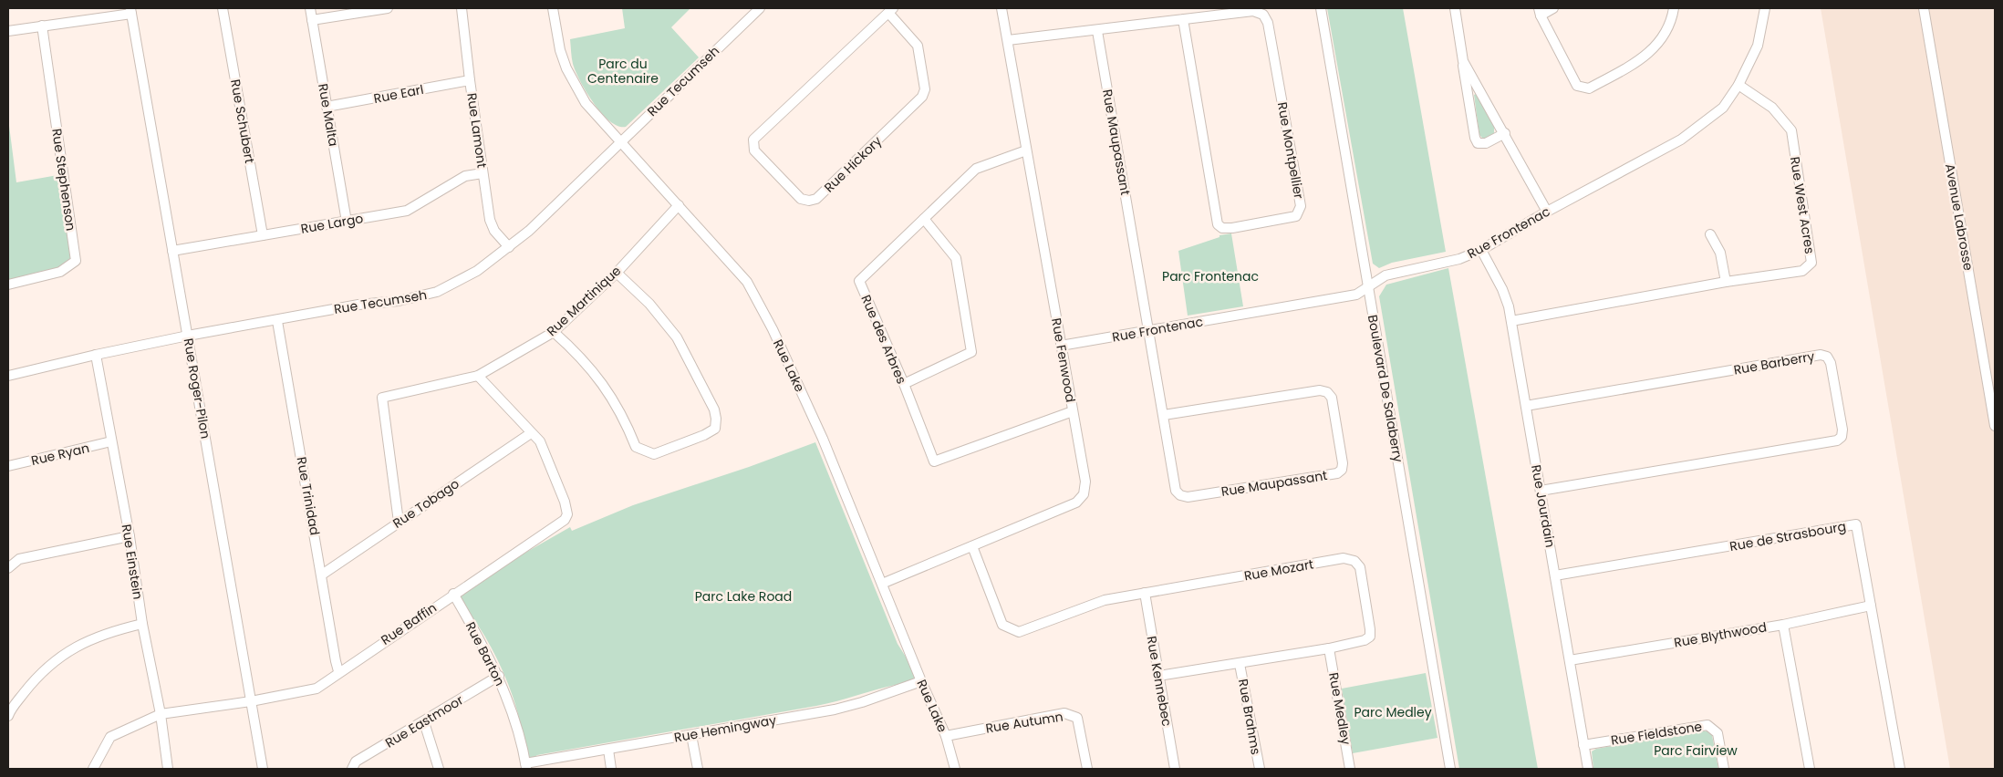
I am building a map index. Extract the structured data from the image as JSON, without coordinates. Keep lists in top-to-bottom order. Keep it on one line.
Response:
{"streets":{"street":["Rue Tecumseh","Rue Earl","Rue Malta","Rue Schubert","Rue Lamont","Rue Maupassant","Rue Montpellier","Rue Hickory","Rue Stephenson","Rue West Acres","Avenue Labrosse","Rue Largo","Rue Frontenac","Rue Martinique","Rue des Arbres","Rue Fenwood","Rue Barberry","Rue Lake","Rue Roger-Pilon","Boulevard De Salaberry","Rue Ryan","Rue Trinidad","Rue Tobago","Rue Jourdain","Rue de Strasbourg","Rue Einstein","Rue Mozart","Rue Baffin","Rue Blythwood","Rue Barton","Rue Kennebec","Rue Medley","Rue Brahms","Rue Eastmoor","Rue Autumn","Rue Hemingway","Rue Fieldstone"]},"crossings":[["Rue Tecumseh","Rue Lamont"],["Rue Tecumseh","Rue Lake"],["Rue Tecumseh","Rue Roger-Pilon"],["Rue Tecumseh","Rue Trinidad"],["Rue Tecumseh","Rue Einstein"],["Rue Earl","Rue Malta"],["Rue Earl","Rue Lamont"],["Rue Malta","Rue Largo"],["Rue Schubert","Rue Largo"],["Rue Lamont","Rue Largo"],["Rue Maupassant","Rue Montpellier"],["Rue Maupassant","Rue Frontenac"],["Rue Montpellier","Rue Fenwood"],["Rue West Acres","Rue Frontenac"],["Rue West Acres","Rue Jourdain"],["Rue Largo","Rue Roger-Pilon"],["Rue Frontenac","Rue Fenwood"],["Rue Frontenac","Boulevard De Salaberry"],["Rue Frontenac","Rue Jourdain"],["Rue Martinique","Rue Lake"],["Rue Martinique","Rue Tobago"],["Rue Martinique","Rue Baffin"],["Rue des Arbres","Rue Fenwood"],["Rue Fenwood","Rue Lake"],["Rue Fenwood","Rue Mozart"],["Rue Barberry","Rue Jourdain"],["Rue Lake","Rue Autumn"],["Rue Lake","Rue Hemingway"],["Rue Roger-Pilon","Rue Baffin"],["Rue Ryan","Rue Einstein"],["Rue Trinidad","Rue Tobago"],["Rue Trinidad","Rue Baffin"],["Rue Tobago","Rue Baffin"],["Rue Jourdain","Rue de Strasbourg"],["Rue Jourdain","Rue Blythwood"],["Rue Jourdain","Rue Fieldstone"],["Rue de Strasbourg","Rue Blythwood"],["Rue Einstein","Rue Baffin"],["Rue Mozart","Rue Kennebec"],["Rue Mozart","Rue Medley"],["Rue Mozart","Rue Brahms"],["Rue Baffin","Rue Barton"],["Rue Barton","Rue Eastmoor"],["Rue Barton","Rue Hemingway"]],"parks":["Parc du Centenaire","Parc Frontenac","Parc Lake Road","Parc Medley","Parc Fairview"]}
